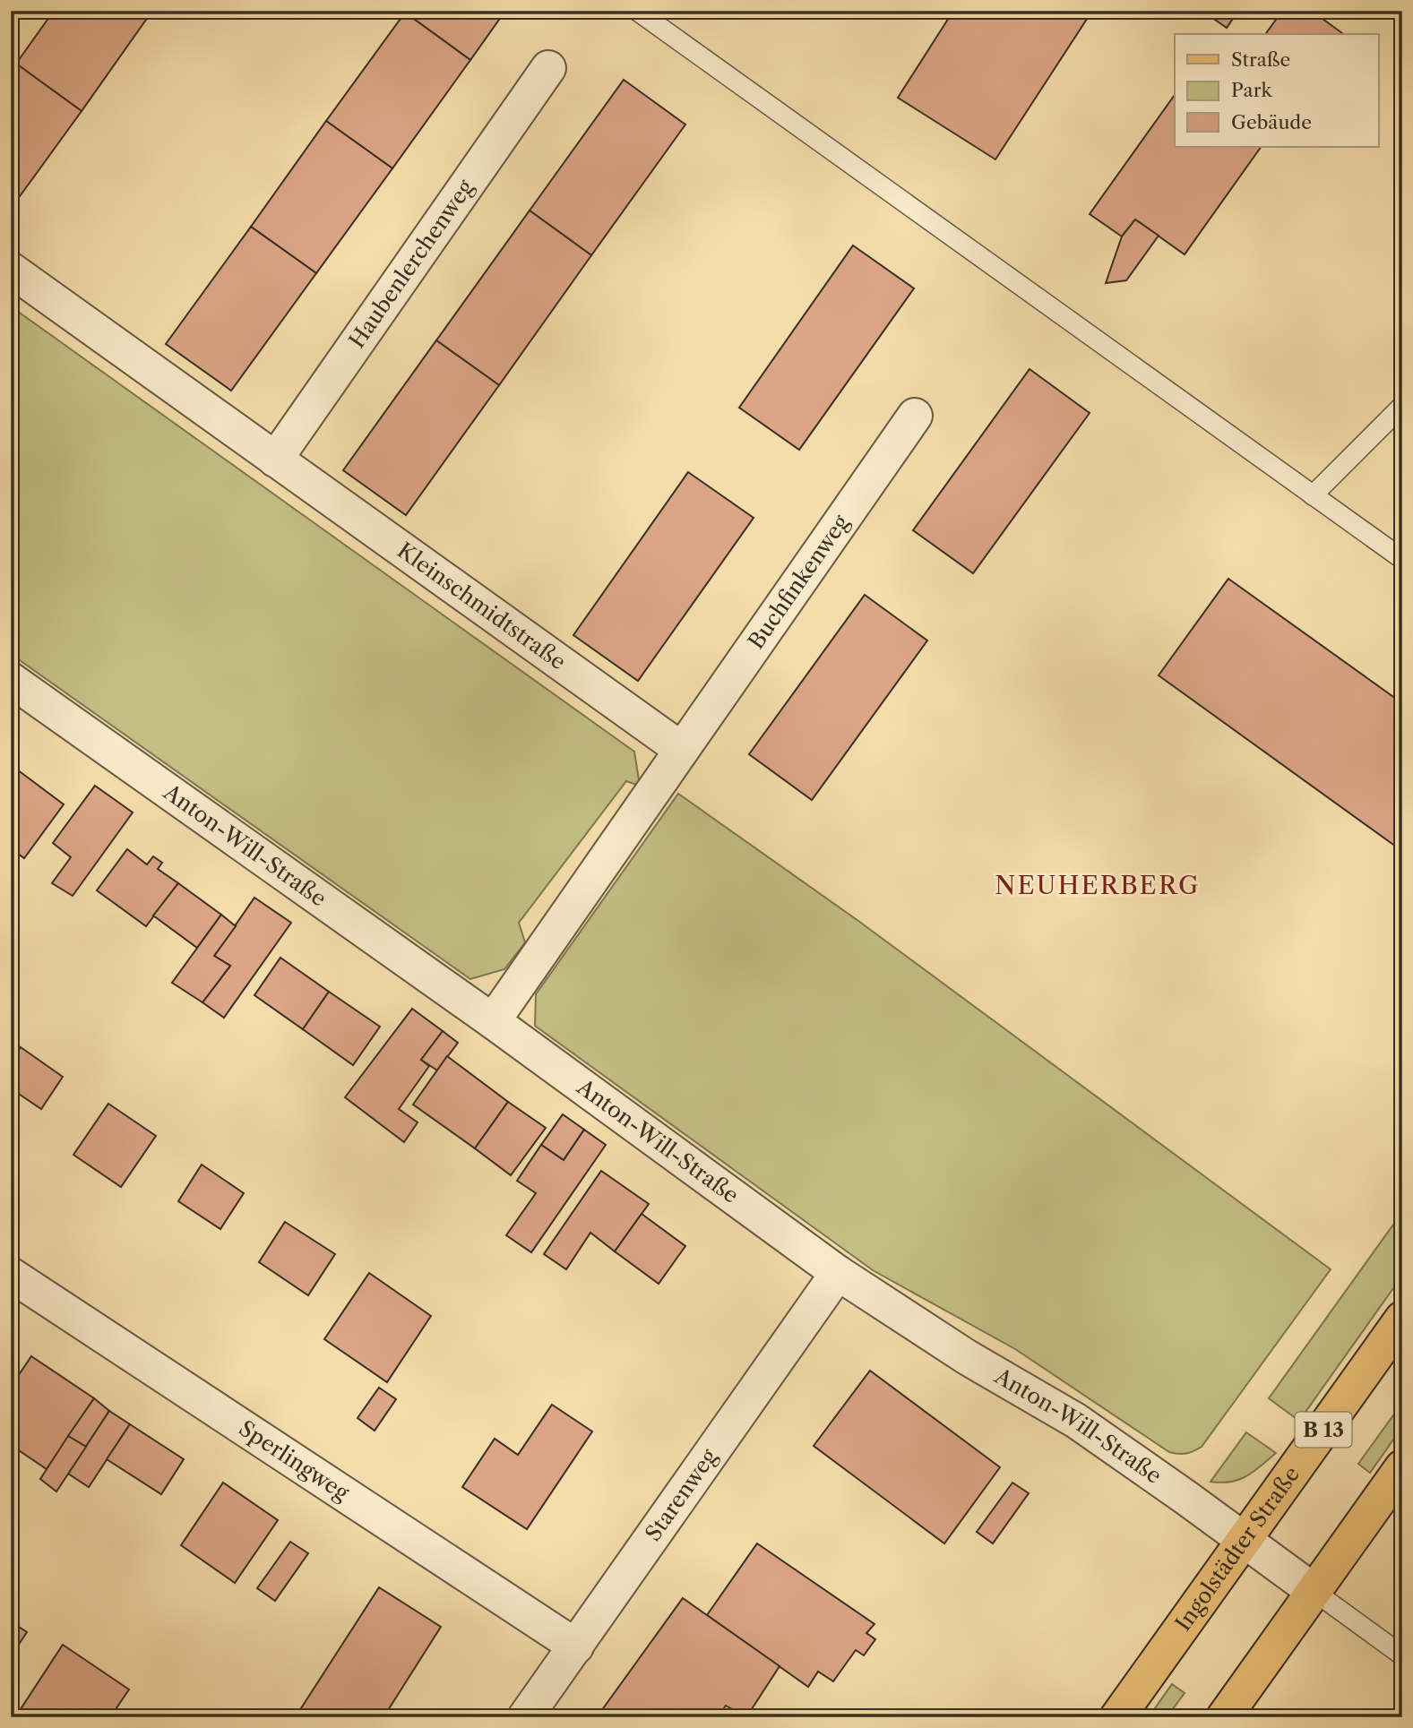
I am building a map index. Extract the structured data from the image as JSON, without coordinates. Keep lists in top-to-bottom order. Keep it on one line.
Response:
{"streets":{"main road":["B 13","Ingolstädter Straße"],"street":["Haubenlerchenweg","Buchfinkenweg","Kleinschmidtstraße","Anton-Will-Straße","Sperlingweg","Starenweg"]},"crossings":[["Haubenlerchenweg","Kleinschmidtstraße"],["Buchfinkenweg","Kleinschmidtstraße"],["Anton-Will-Straße","Starenweg"],["Anton-Will-Straße","Ingolstädter Straße"],["Sperlingweg","Starenweg"]],"districts":["NEUHERBERG"],"legend":["Straße","Park","Gebäude"]}
